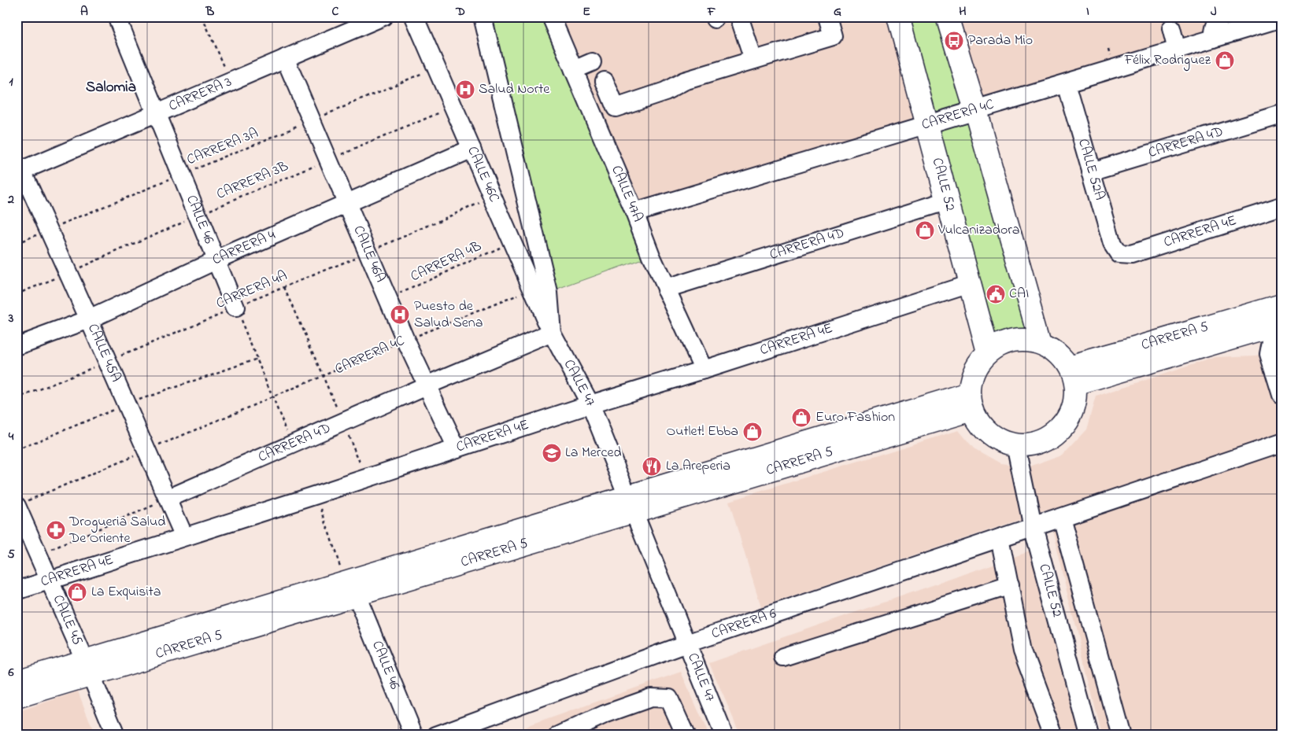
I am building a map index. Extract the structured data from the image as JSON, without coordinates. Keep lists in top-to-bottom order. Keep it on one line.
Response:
{"streets":{"main road":["CALLE 52","CARRERA 5"],"street":["CARRERA 3","CARRERA 4C","CARRERA 4D","CALLE 52A","CALLE 46C","CALLE 47A","CALLE 46","CARRERA 4E","CARRERA 4","CALLE 46A","CALLE 45A","CALLE 47","CALLE 45","CARRERA 6"],"path":["CARRERA 3A","CARRERA 3B","CARRERA 4B","CARRERA 4A"]},"crossings":[["CARRERA 3","CALLE 46"],["CARRERA 3","CALLE 46A"],["CARRERA 3","CALLE 45A"],["CARRERA 4C","CALLE 52A"],["CARRERA 4C","CALLE 46C"],["CARRERA 4C","CALLE 52"],["CARRERA 4C","CALLE 47A"],["CARRERA 4C","CALLE 46A"],["CARRERA 4D","CALLE 52A"],["CARRERA 4D","CALLE 46C"],["CARRERA 4D","CALLE 52"],["CARRERA 4D","CALLE 47A"],["CARRERA 4D","CALLE 46A"],["CARRERA 4D","CALLE 45A"],["CARRERA 4D","CALLE 47"],["CARRERA 3A","CALLE 46C"],["CARRERA 3A","CALLE 46"],["CARRERA 3A","CALLE 46A"],["CARRERA 3A","CALLE 45A"],["CALLE 52A","CARRERA 4E"],["CALLE 46C","CARRERA 3B"],["CALLE 46C","CARRERA 4"],["CALLE 46C","CARRERA 4B"],["CALLE 46C","CARRERA 4A"],["CALLE 46C","CALLE 47"],["CARRERA 3B","CALLE 46"],["CARRERA 3B","CALLE 46A"],["CARRERA 3B","CALLE 45A"],["CALLE 52","CARRERA 4E"],["CALLE 52","CARRERA 5"],["CALLE 52","CARRERA 6"],["CALLE 47A","CARRERA 4E"],["CALLE 46","CARRERA 4"],["CALLE 46","CARRERA 4A"],["CALLE 46","CARRERA 5"],["CARRERA 4E","CALLE 46A"],["CARRERA 4E","CALLE 45A"],["CARRERA 4E","CALLE 47"],["CARRERA 4E","CALLE 45"],["CARRERA 4","CALLE 46A"],["CARRERA 4","CALLE 45A"],["CALLE 46A","CARRERA 4B"],["CALLE 46A","CARRERA 4A"],["CARRERA 4A","CALLE 45A"],["CARRERA 5","CALLE 47"],["CARRERA 5","CALLE 45"],["CALLE 47","CARRERA 6"]],"districts":["Salomia"],"places":{"bus stop":["Parada Mio"],"shop":["Félix Rodriguez","Vulcanizadora","Euro Fashion","Outlet! Ebba","La Exquisita"],"hospital":["Salud Norte","Puesto de Salud Sena"],"public building":["CAI"],"school or university":["La Merced"],"restaurant":["La Areperia"],"pharmacy":["Drogueria Salud De Oriente"]},"grid":{"columns":["A","B","C","D","E","F","G","H","I","J"],"rows":["1","2","3","4","5","6"]}}
